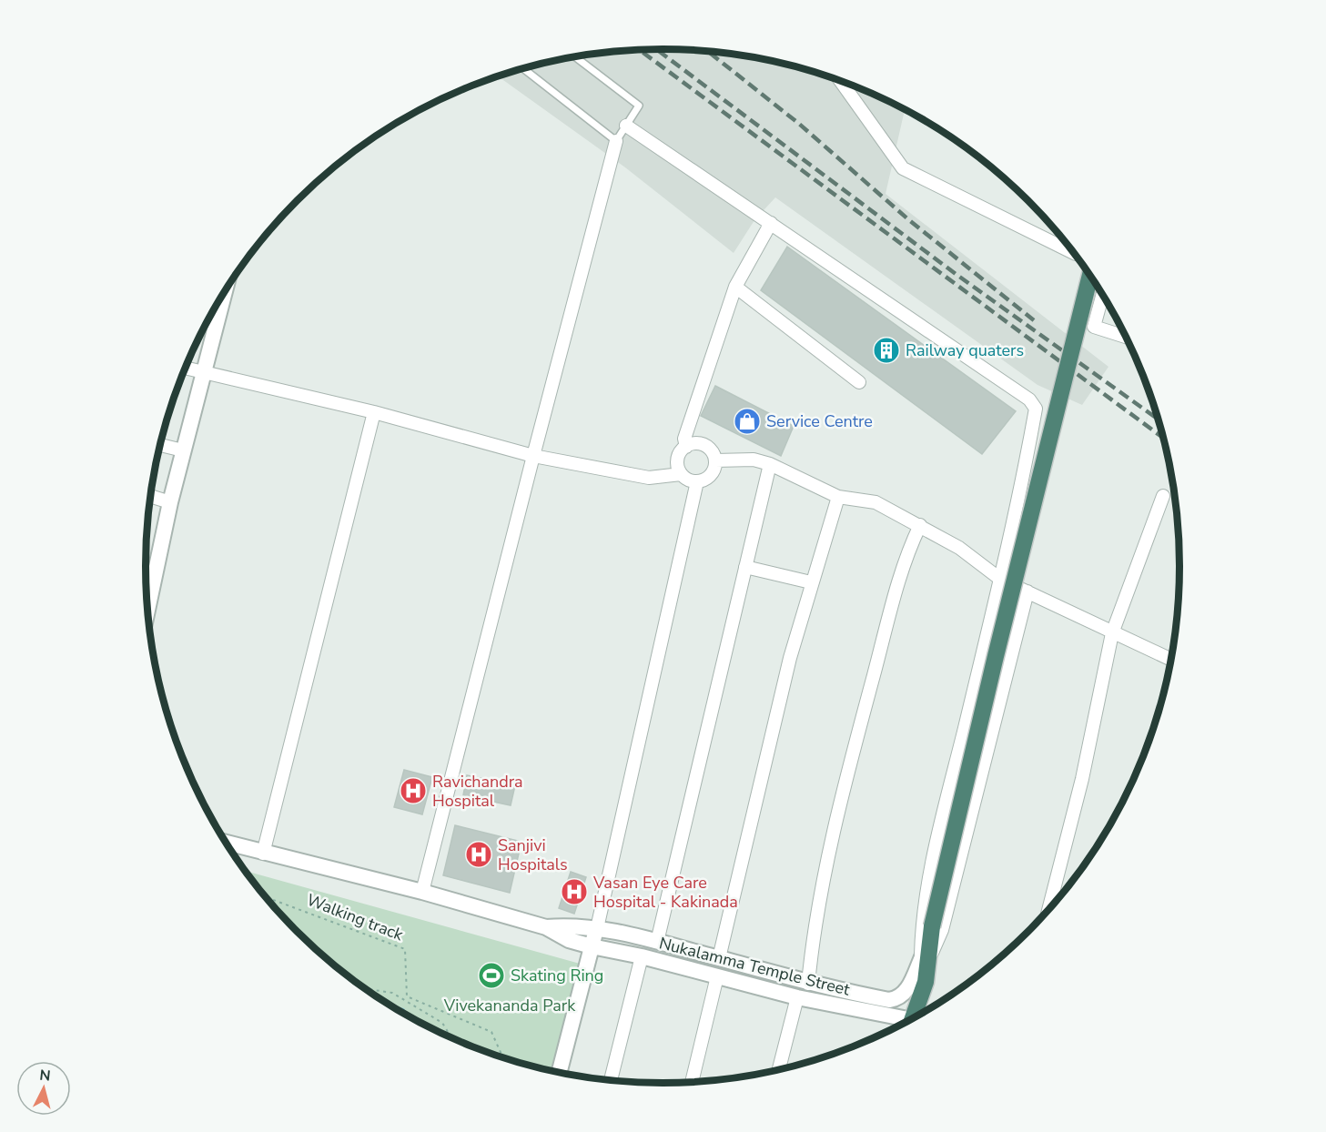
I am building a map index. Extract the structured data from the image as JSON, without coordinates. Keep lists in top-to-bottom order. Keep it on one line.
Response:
{"streets":{"street":["Nukalamma Temple Street"],"path":["Walking track"]},"parks":["Vivekananda Park"],"places":{"building":["Railway quaters"],"shop":["Service Centre"],"hospital":["Ravichandra Hospital","Sanjivi Hospitals","Vasan Eye Care Hospital - Kakinada"],"sports":["Skating Ring"]},"north":"top"}
